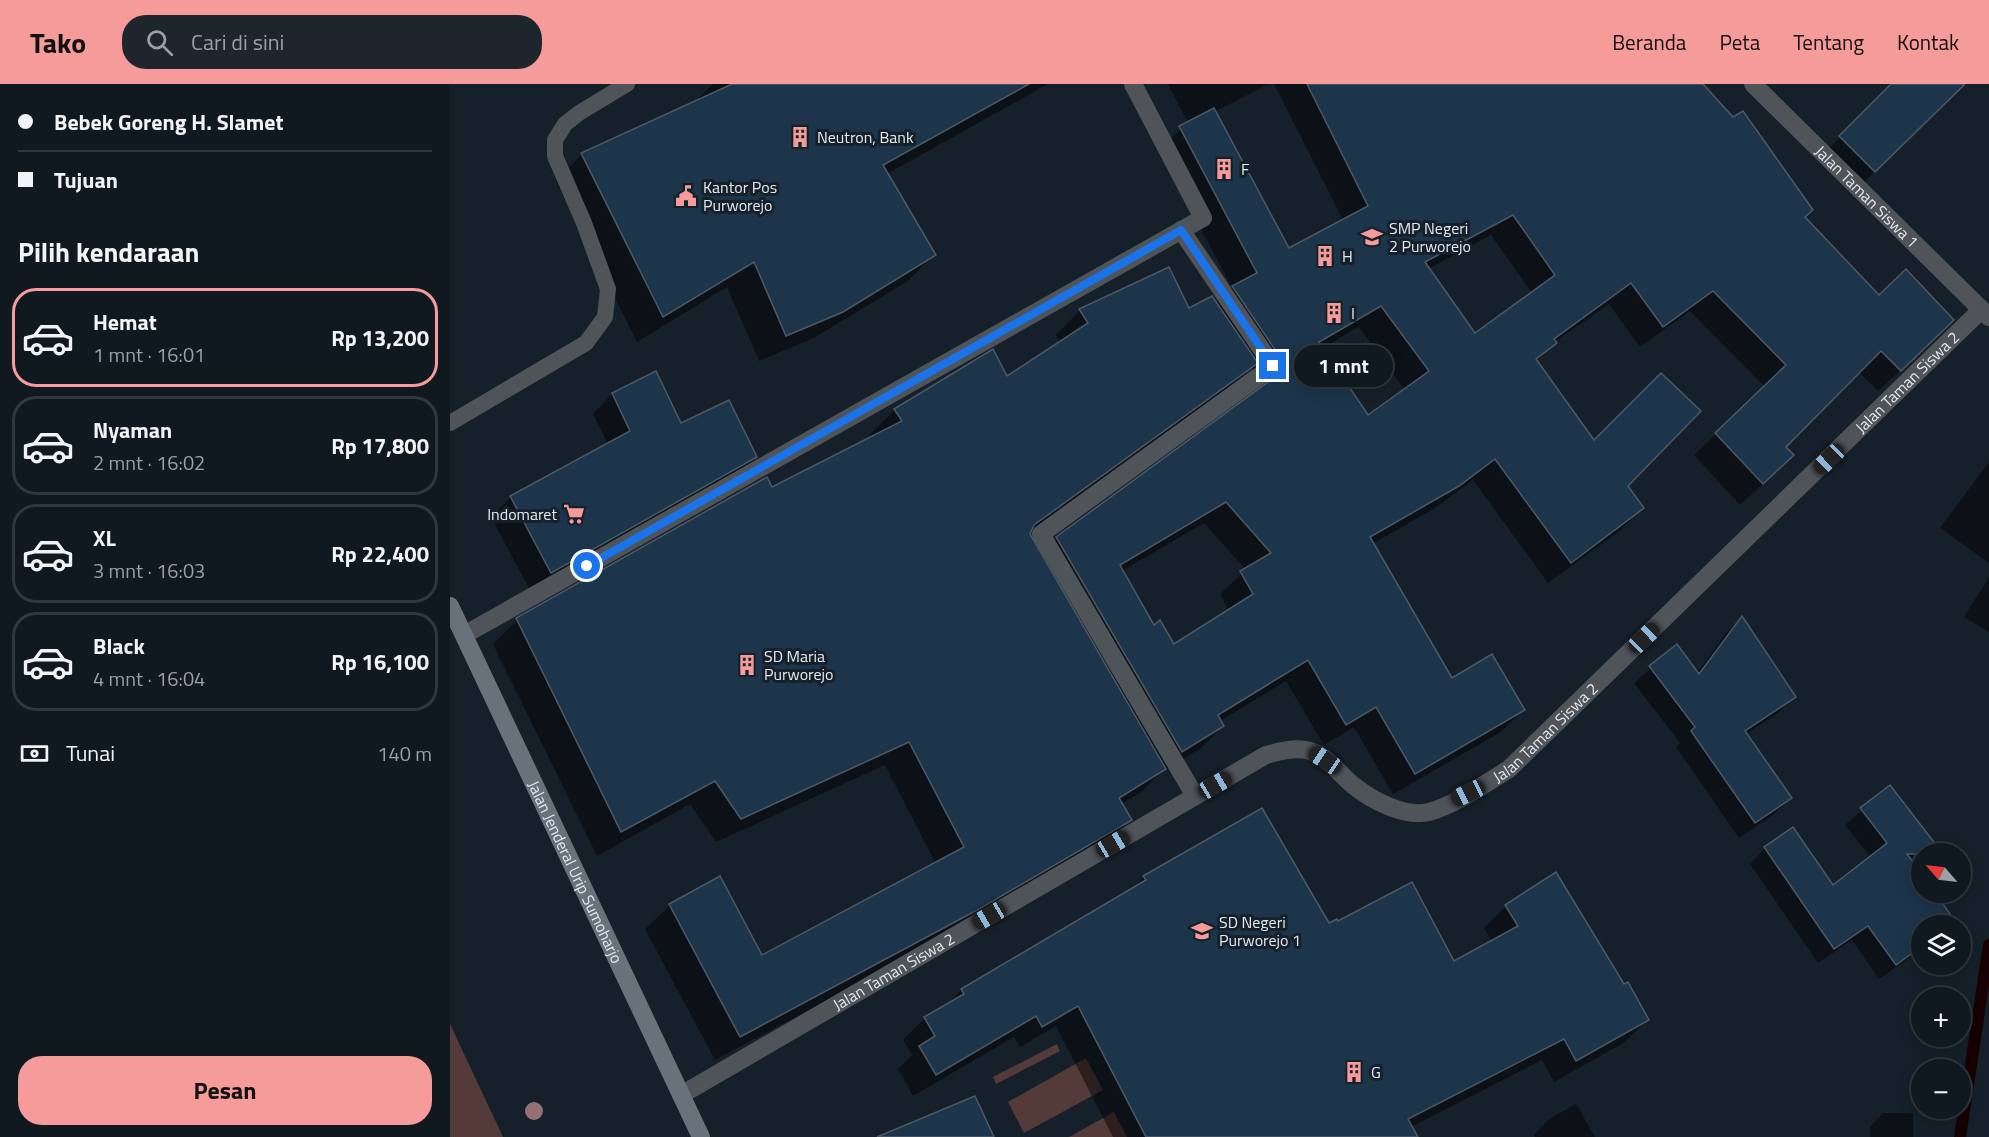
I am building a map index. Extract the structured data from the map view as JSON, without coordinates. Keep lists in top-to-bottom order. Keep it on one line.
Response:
{"streets":{"main road":["Jalan Jenderal Urip Sumoharjo"],"street":["Jalan Taman Siswa 1","Jalan Taman Siswa 2"]},"crossings":[["Jalan Taman Siswa 1","Jalan Taman Siswa 2"],["Jalan Taman Siswa 2","Jalan Jenderal Urip Sumoharjo"]],"places":{"building":["Neutron, Bank","F","H","I","SD Maria Purworejo","G"],"public building":["Kantor Pos Purworejo"],"school or university":["SMP Negeri 2 Purworejo","SD Negeri Purworejo 1"],"supermarket":["Indomaret"]},"north":"top left","page":{"header":"Tako","search":"Cari di sini","nav":["Beranda","Peta","Tentang","Kontak"],"banner":["Bebek Goreng H. Slamet","Tujuan"],"heading":"Pilih kendaraan","list":[{"name":"Hemat","note":"1 mnt · 16:01","value":"Rp 13,200"},{"name":"Nyaman","note":"2 mnt · 16:02","value":"Rp 17,800"},{"name":"XL","note":"3 mnt · 16:03","value":"Rp 22,400"},{"name":"Black","note":"4 mnt · 16:04","value":"Rp 16,100"}],"bubble":"1 mnt","pay":["Tunai","140 m"],"map_buttons":["+","−"],"buttons":"Pesan"}}
